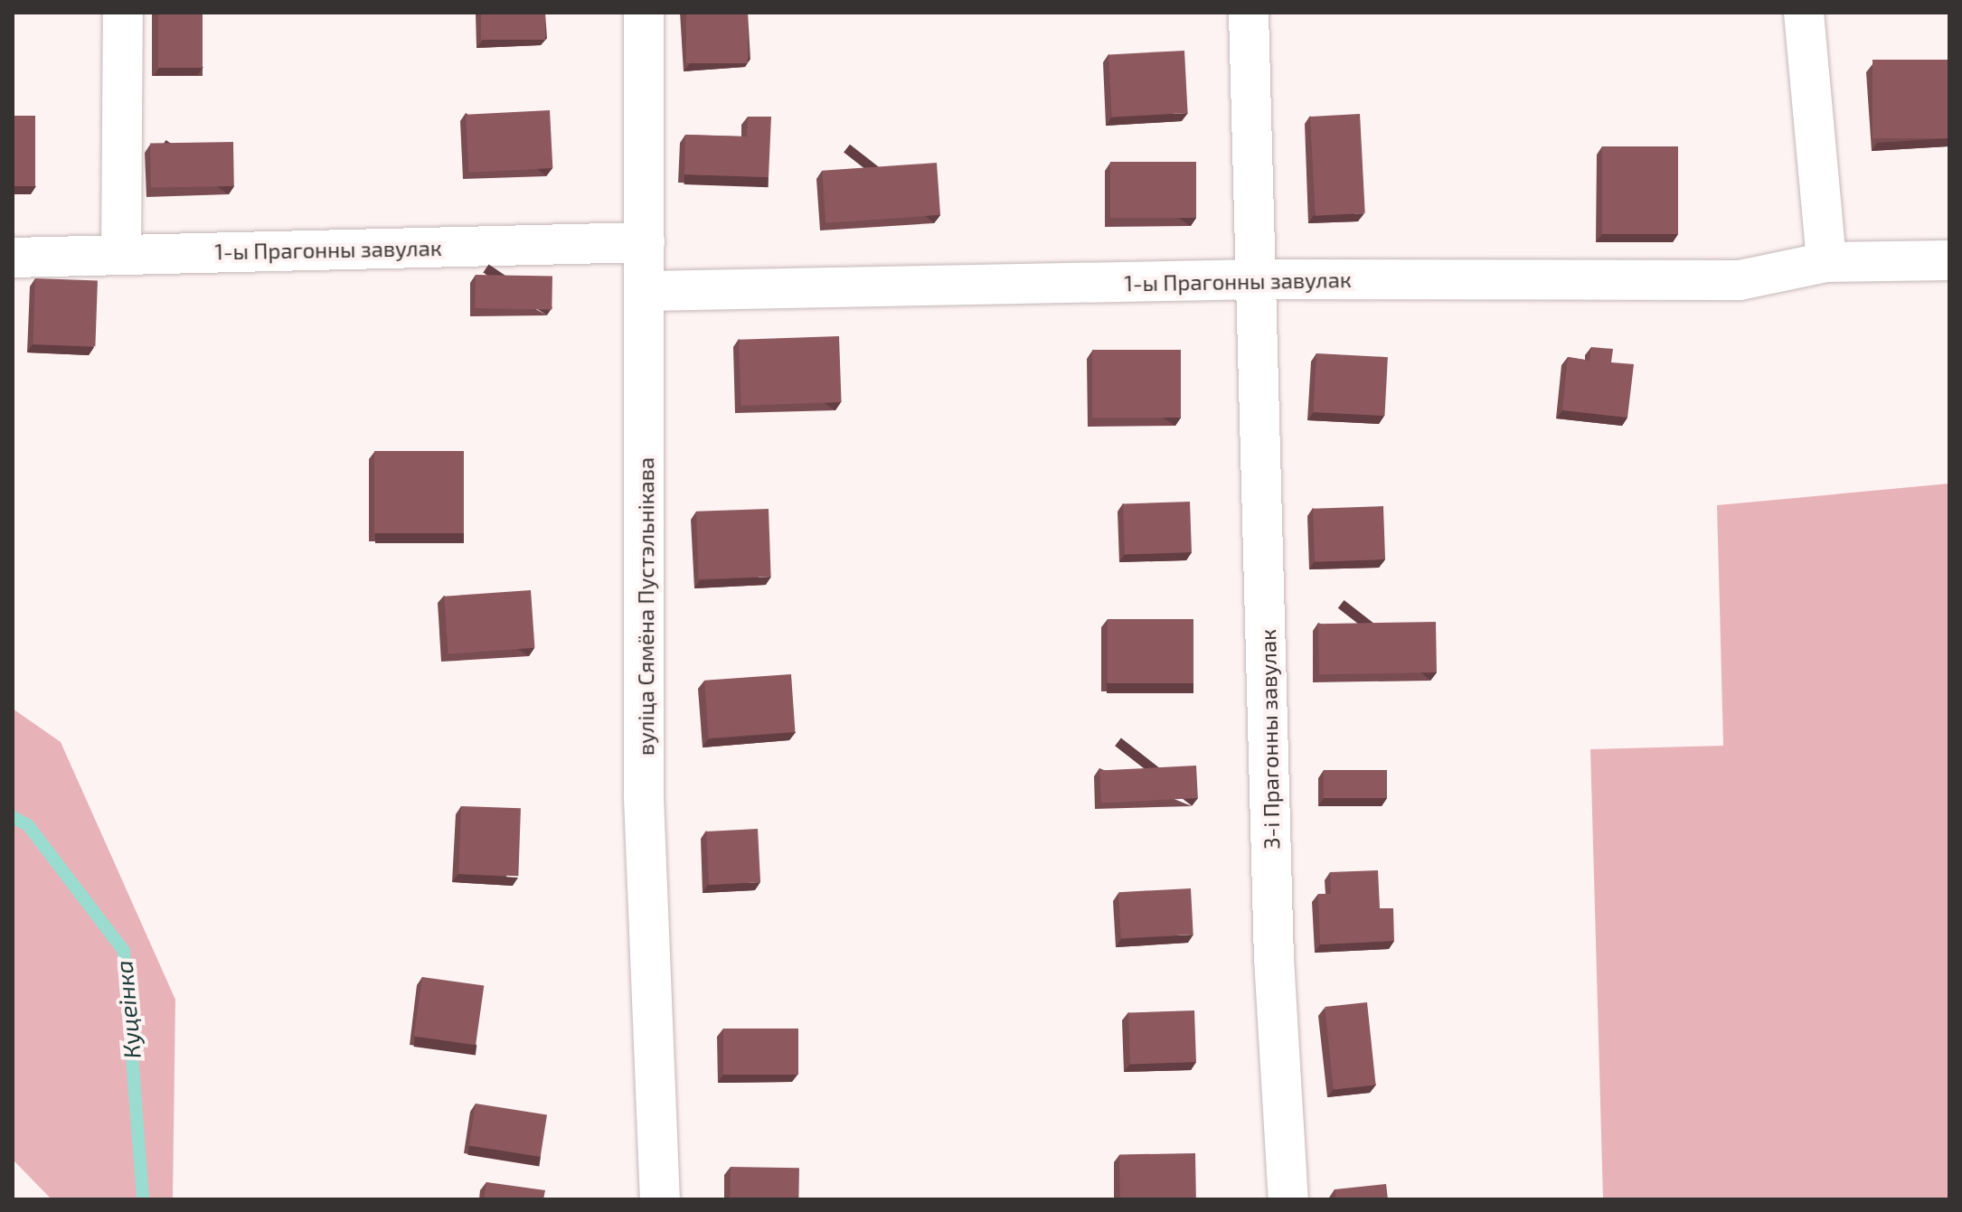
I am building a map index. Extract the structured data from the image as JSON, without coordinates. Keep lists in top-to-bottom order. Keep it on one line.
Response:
{"streets":{"street":["1-ы Прагонны завулак","вуліца Сямёна Пустэльнікава","3-і Прагонны завулак"]},"crossings":[["1-ы Прагонны завулак","вуліца Сямёна Пустэльнікава"],["1-ы Прагонны завулак","3-і Прагонны завулак"]],"water":["Куцеінка"]}
